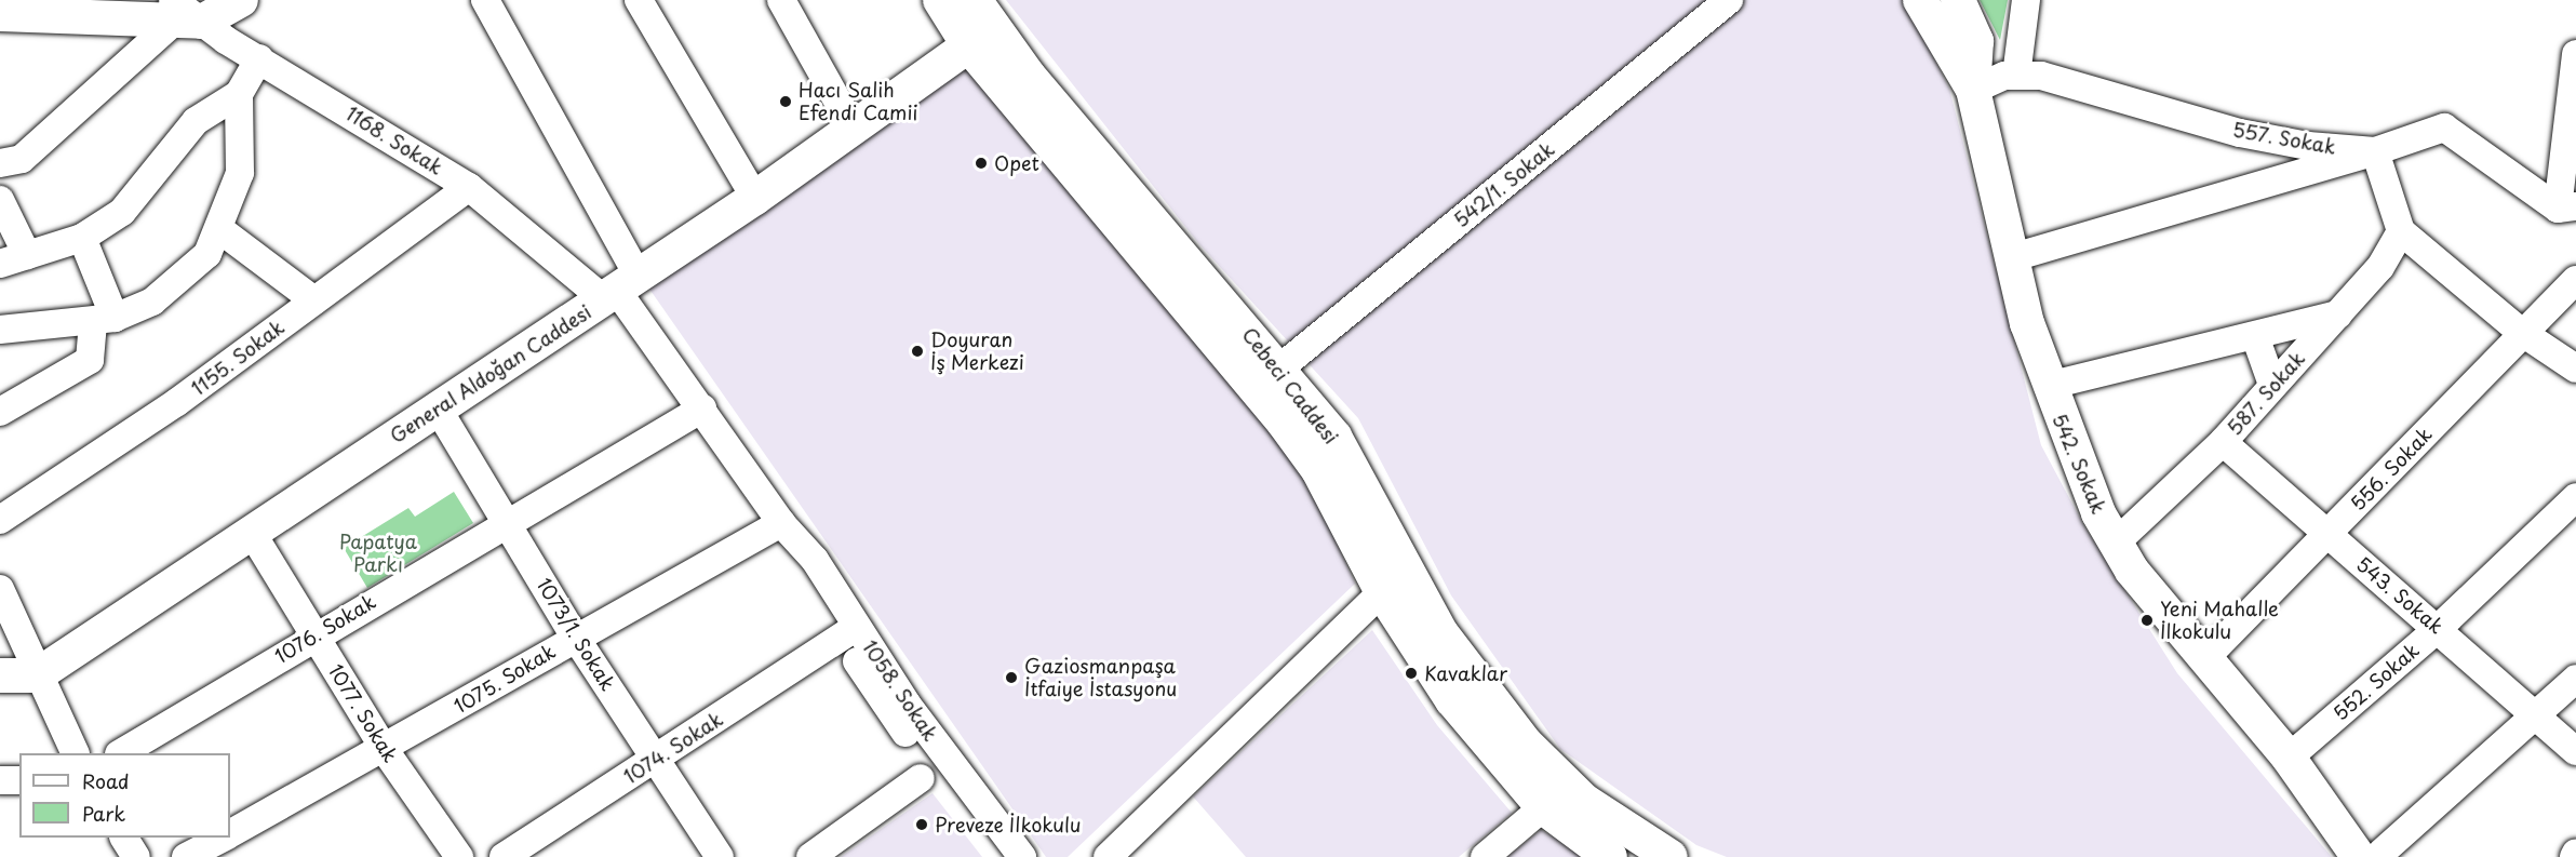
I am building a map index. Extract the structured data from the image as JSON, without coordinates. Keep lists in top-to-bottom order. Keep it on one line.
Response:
{"streets":{"main road":["General Aldoğan Caddesi","Cebeci Caddesi","542. Sokak"],"street":["557. Sokak","1168. Sokak","542/1. Sokak","1155. Sokak","587. Sokak","556. Sokak","543. Sokak","1076. Sokak","1073/1. Sokak","1075. Sokak","552. Sokak","1058. Sokak","1077. Sokak","1074. Sokak"]},"crossings":[["557. Sokak","542. Sokak"],["1168. Sokak","1155. Sokak"],["1168. Sokak","General Aldoğan Caddesi"],["1168. Sokak","1058. Sokak"],["542/1. Sokak","Cebeci Caddesi"],["General Aldoğan Caddesi","Cebeci Caddesi"],["General Aldoğan Caddesi","1073/1. Sokak"],["General Aldoğan Caddesi","1058. Sokak"],["General Aldoğan Caddesi","1077. Sokak"],["587. Sokak","542. Sokak"],["587. Sokak","543. Sokak"],["542. Sokak","556. Sokak"],["542. Sokak","552. Sokak"],["556. Sokak","543. Sokak"],["543. Sokak","552. Sokak"],["1076. Sokak","1073/1. Sokak"],["1076. Sokak","1058. Sokak"],["1076. Sokak","1077. Sokak"],["1073/1. Sokak","1075. Sokak"],["1073/1. Sokak","1074. Sokak"],["1075. Sokak","1058. Sokak"],["1075. Sokak","1077. Sokak"],["1058. Sokak","1074. Sokak"]],"parks":["Papatya Parkı"],"places":["Hacı Salih Efendi Camii","Opet","Doyuran İş Merkezi","Yeni Mahalle İlkokulu","Kavaklar","Gaziosmanpaşa İtfaiye İstasyonu","Preveze İlkokulu"],"legend":["Road","Park"]}
